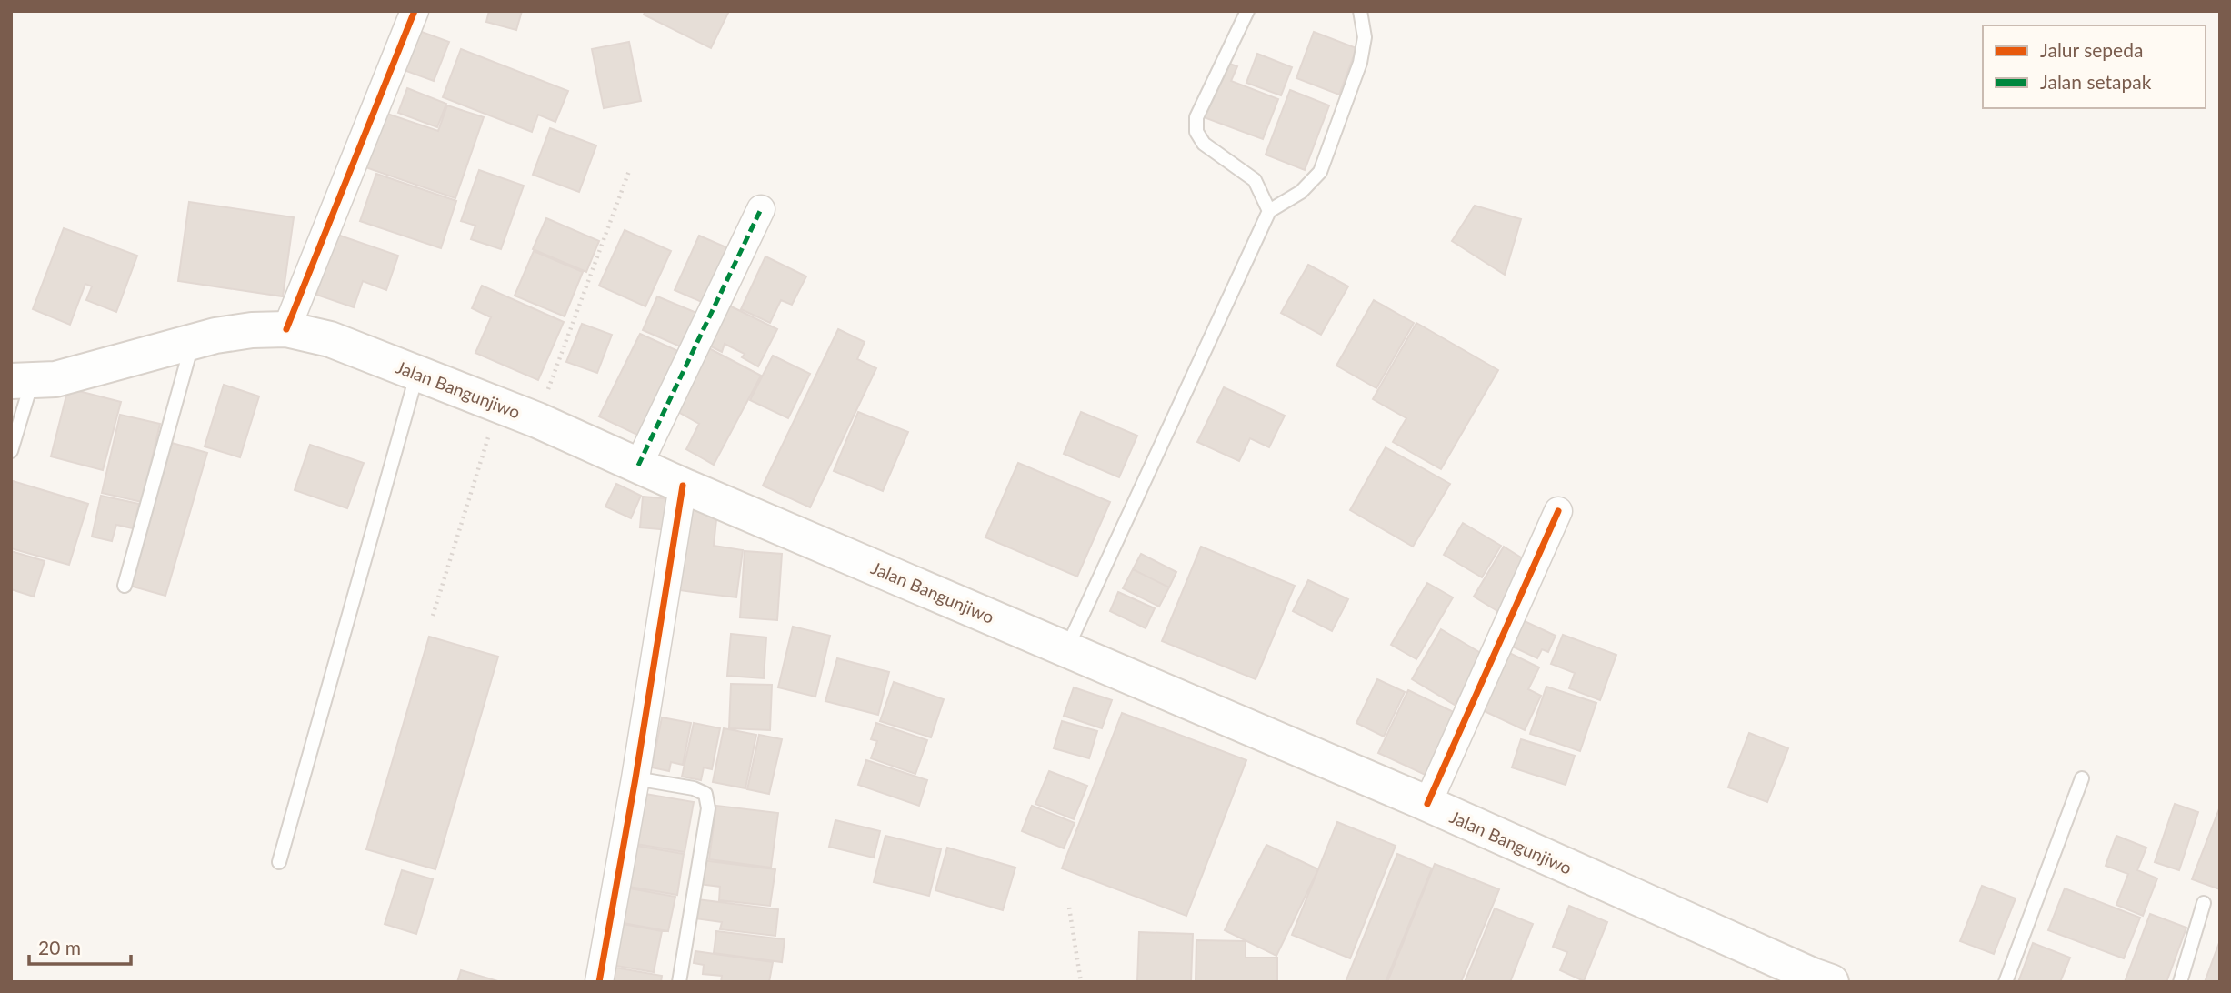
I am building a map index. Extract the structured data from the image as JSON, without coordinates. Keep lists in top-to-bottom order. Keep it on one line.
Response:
{"streets":{"main road":["Jalan Bangunjiwo"]},"legend":["Jalur sepeda","Jalan setapak"],"scale_bar":"20 m"}
